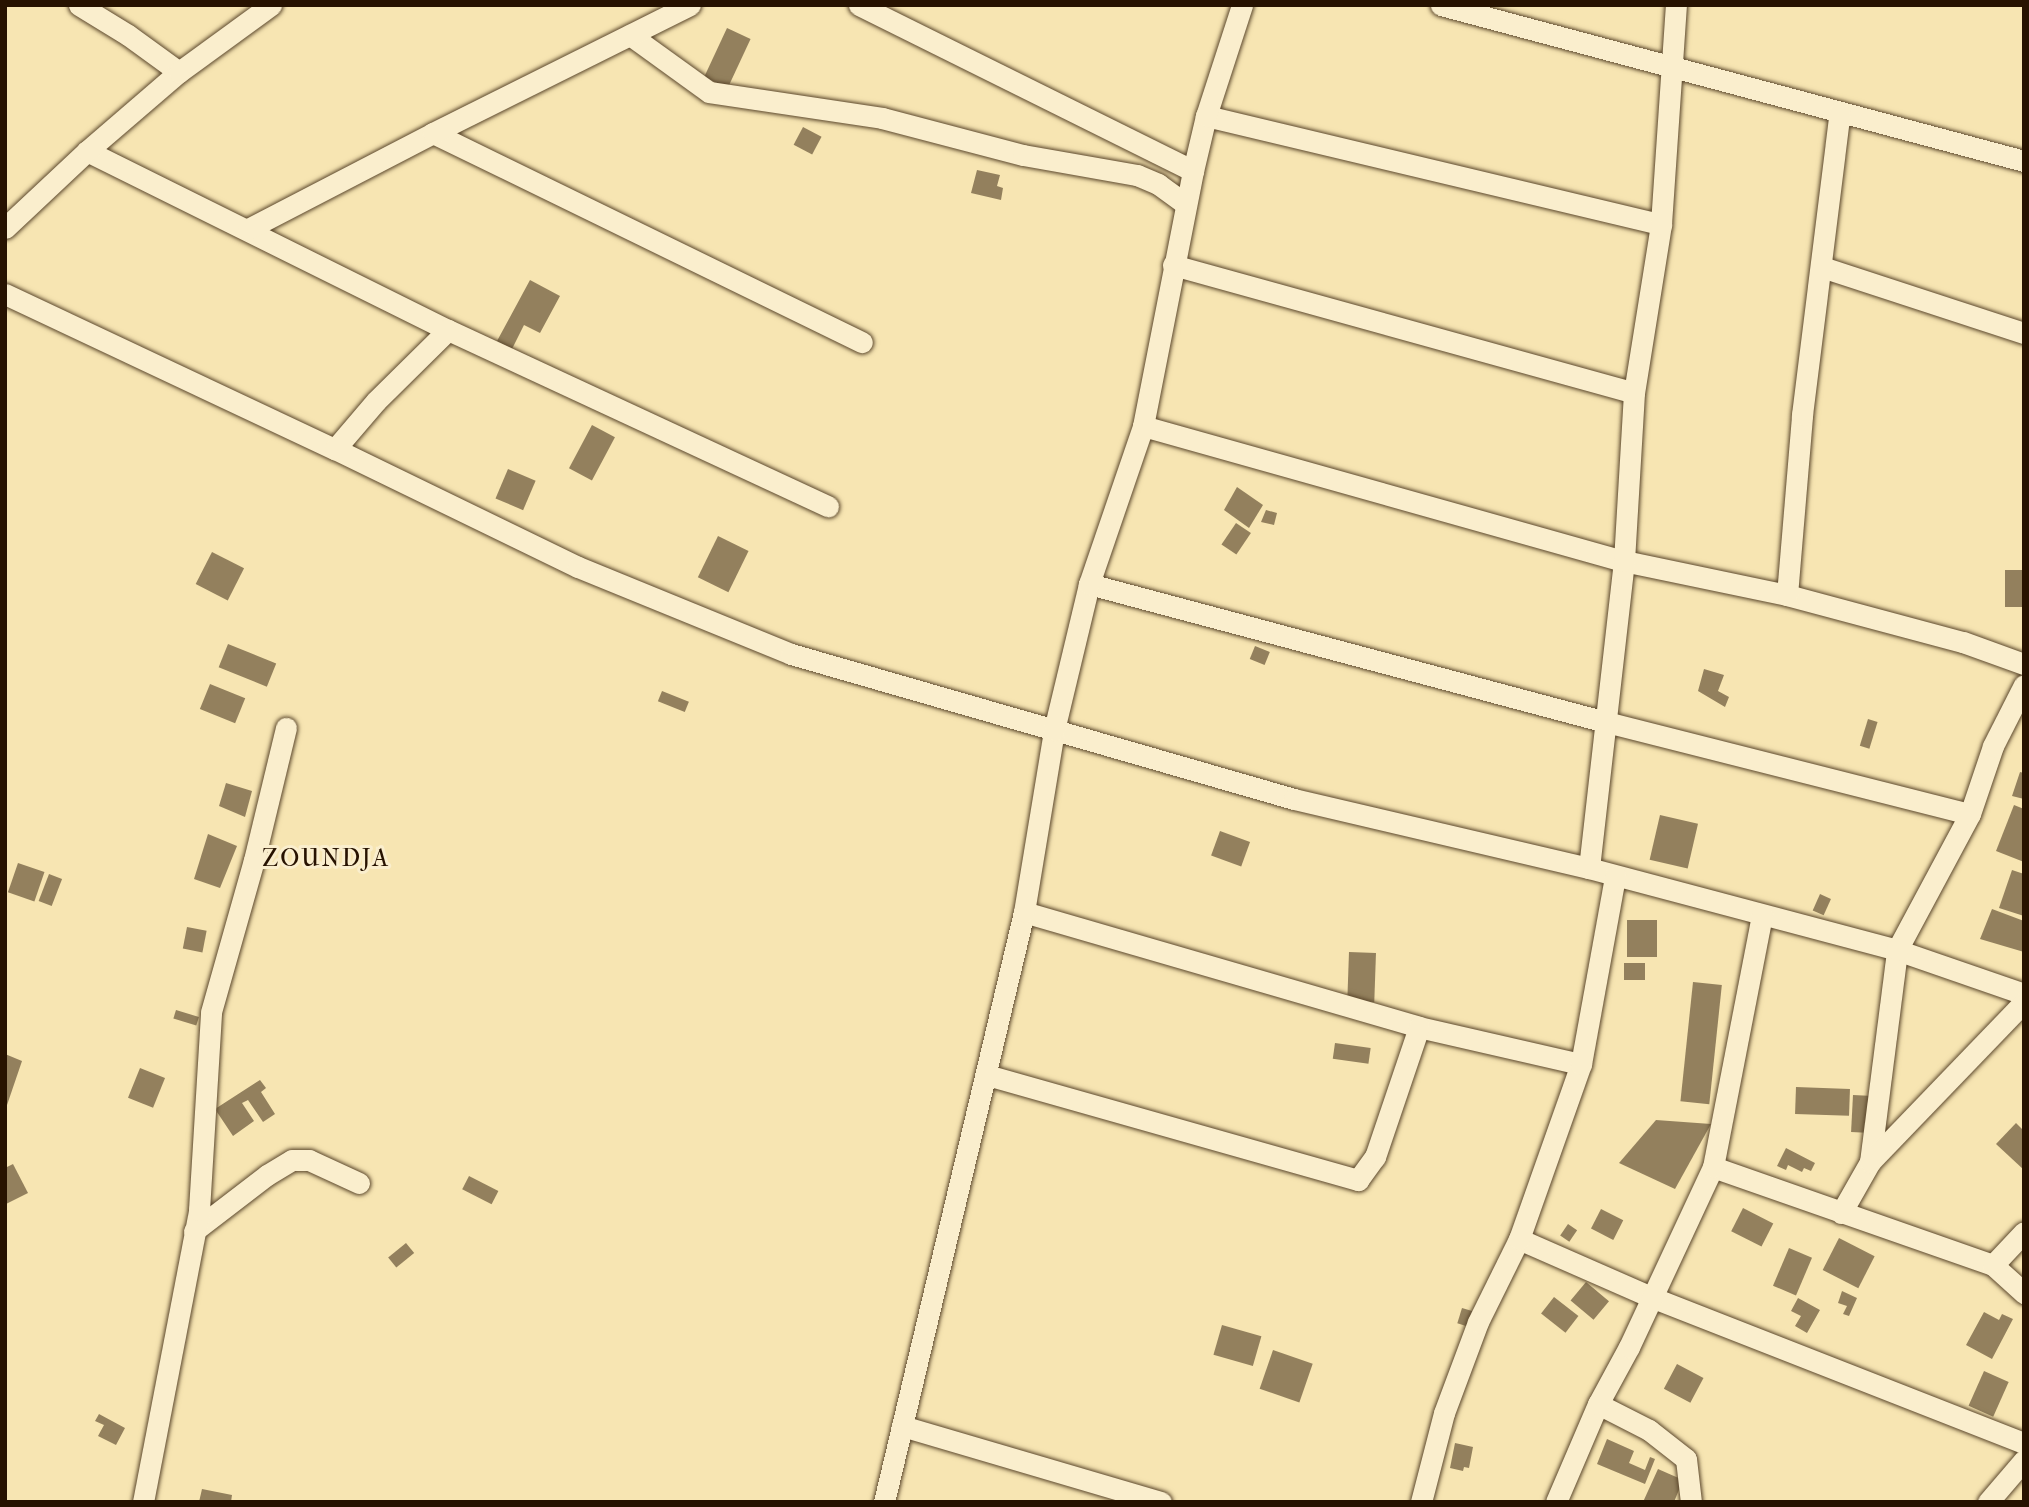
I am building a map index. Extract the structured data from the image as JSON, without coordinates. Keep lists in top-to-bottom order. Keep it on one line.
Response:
{"districts":["ZOUNDJA"]}
